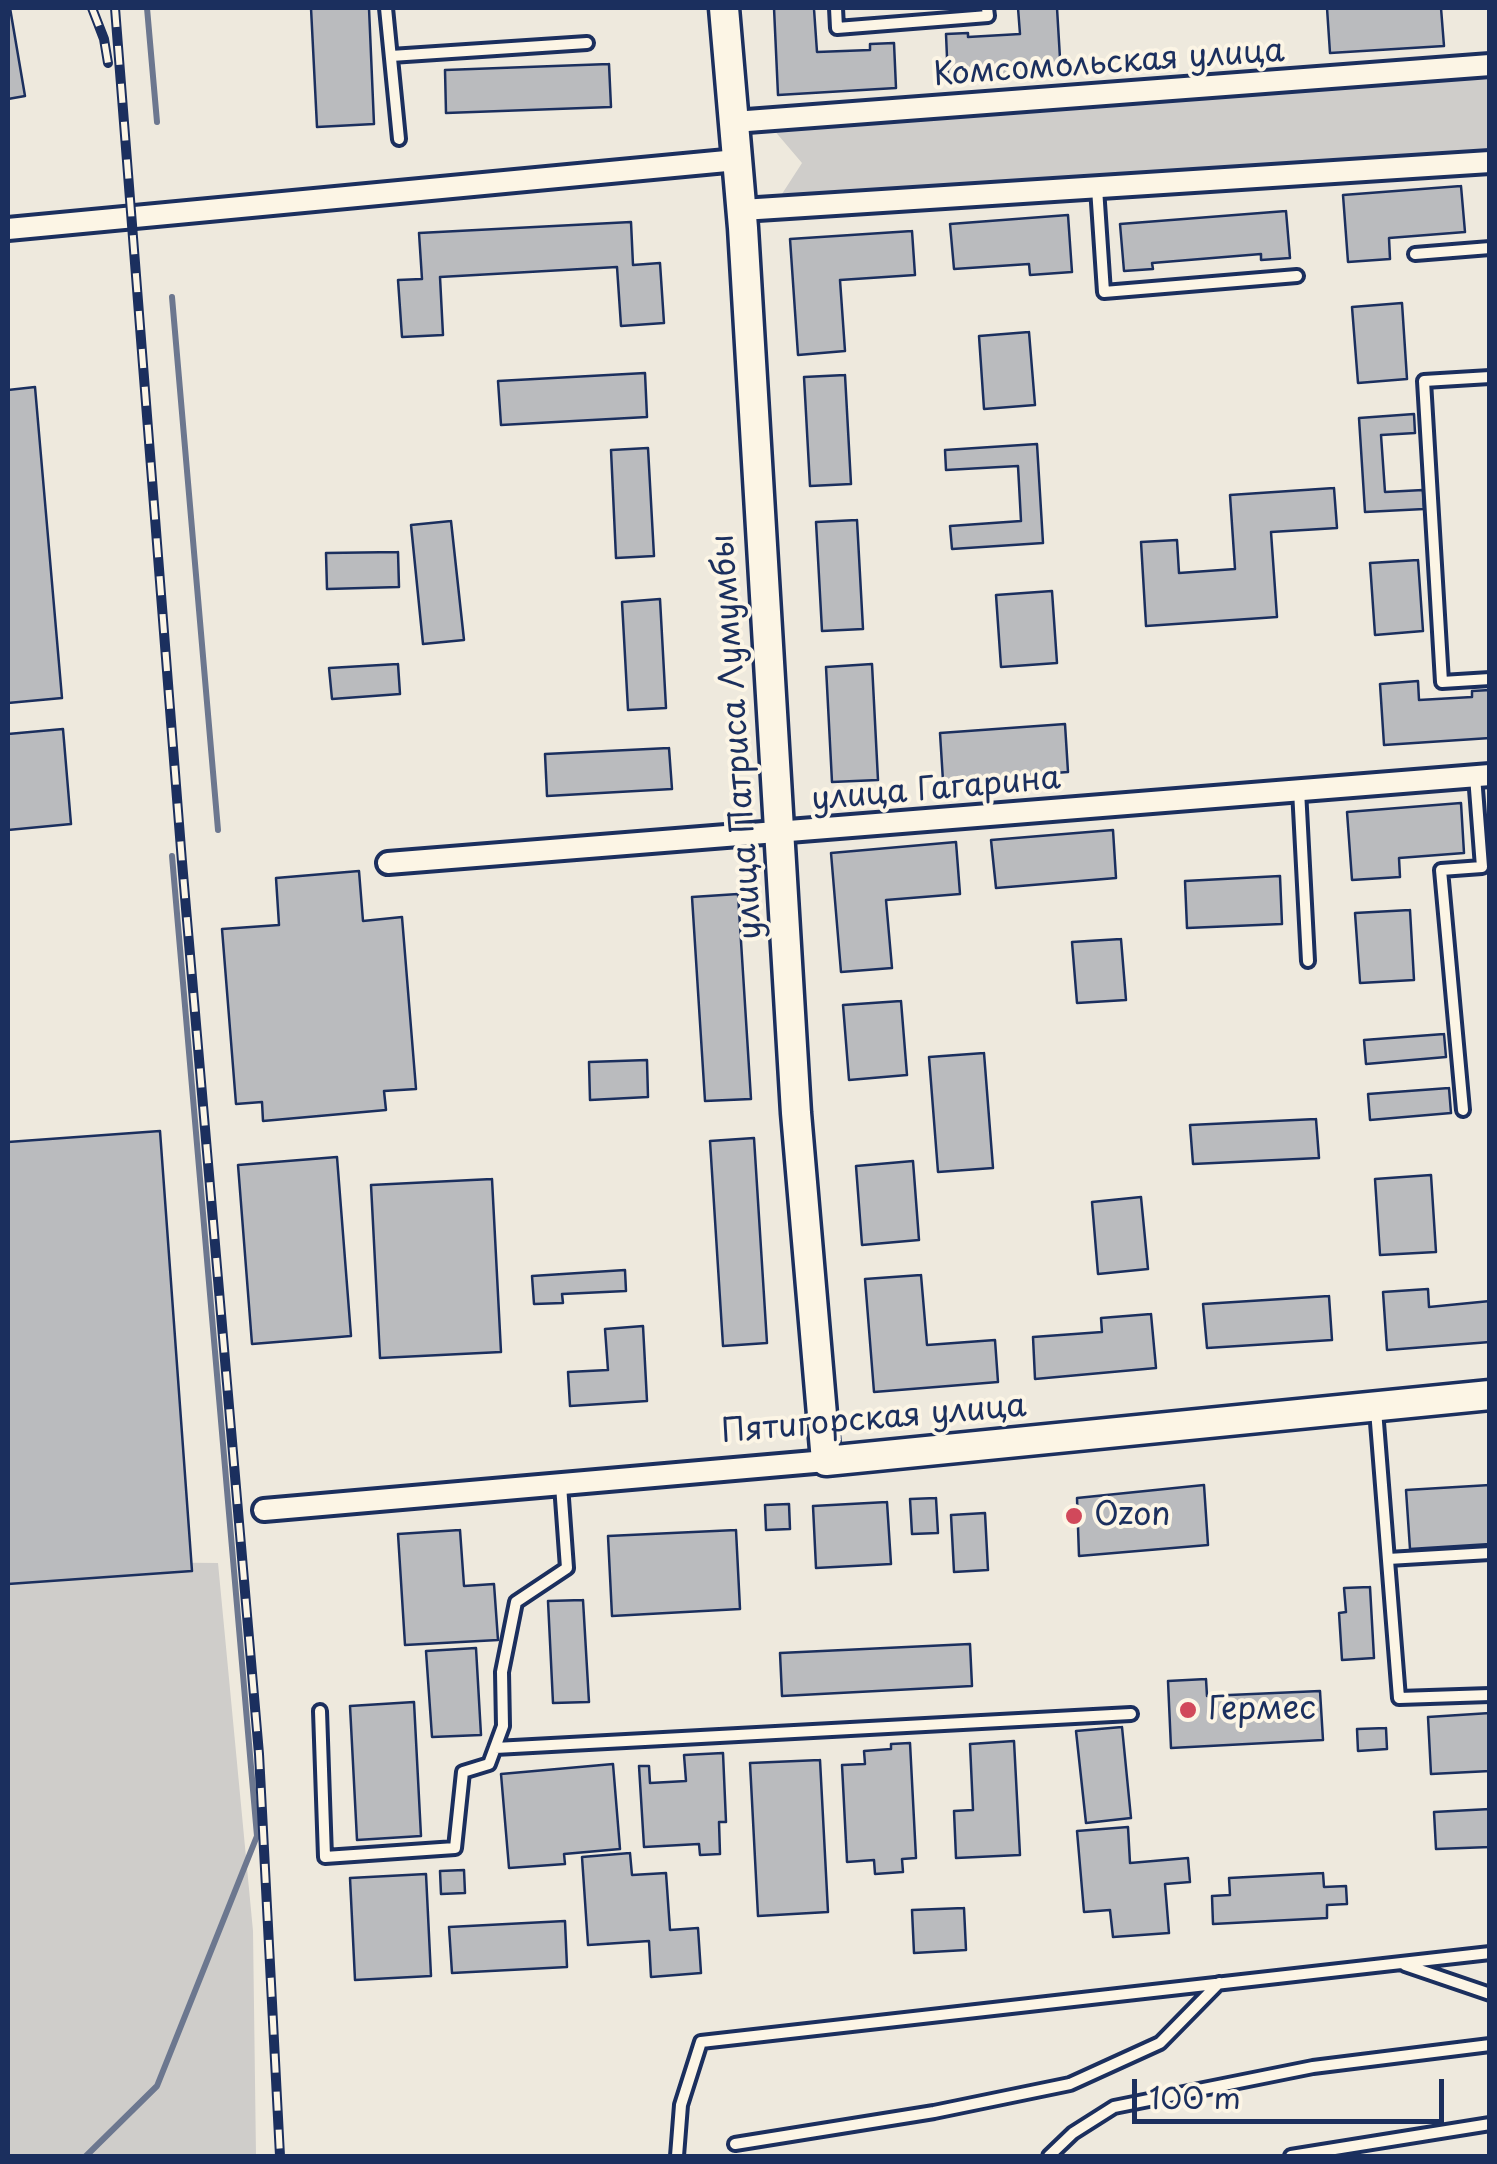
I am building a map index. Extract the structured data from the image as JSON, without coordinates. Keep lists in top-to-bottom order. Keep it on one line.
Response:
{"streets":{"street":["Комсомольская улица","улица Патриса Лумумбы","улица Гагарина","Пятигорская улица"]},"crossings":[["Комсомольская улица","улица Патриса Лумумбы"],["улица Патриса Лумумбы","улица Гагарина"],["улица Патриса Лумумбы","Пятигорская улица"]],"places":["Ozon","Гермес"],"scale_bar":"100 m"}
